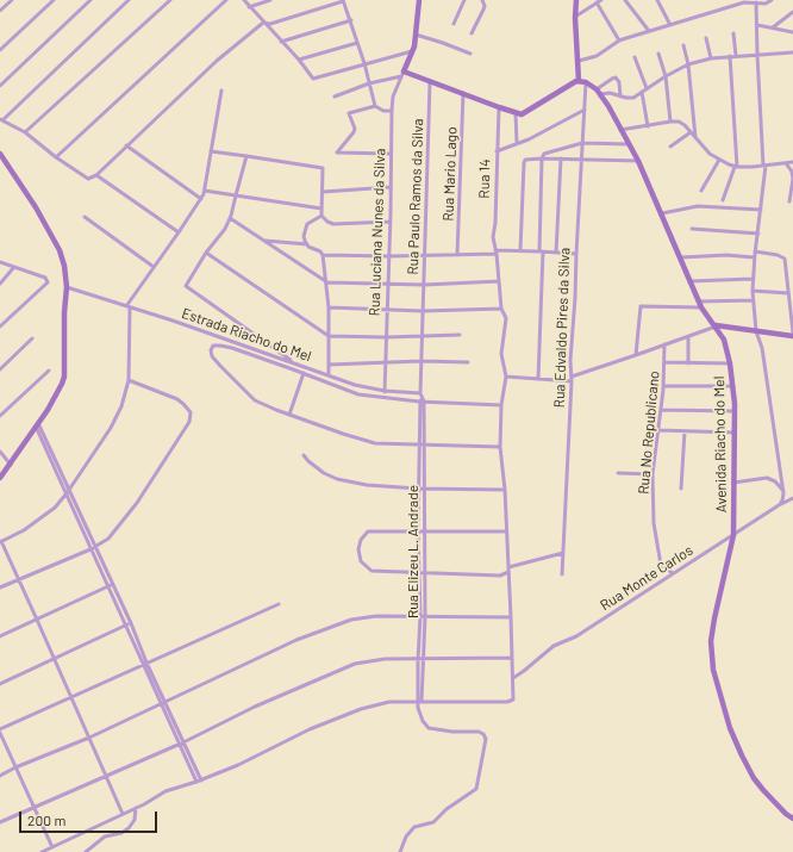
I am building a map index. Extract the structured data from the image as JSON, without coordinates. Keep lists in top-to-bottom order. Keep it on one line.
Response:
{"streets":{"street":["Rua Mario Lago","Rua 14","Rua Paulo Ramos da Silva","Rua Luciana Nunes da Silva","Rua Edvaldo Pires da Silva","Estrada Riacho do Mel","Rua No Republicano","Avenida Riacho do Mel","Rua Elizeu L. Andrade","Rua Monte Carlos"]},"crossings":[["Rua Paulo Ramos da Silva","Estrada Riacho do Mel"],["Rua Luciana Nunes da Silva","Estrada Riacho do Mel"],["Rua Edvaldo Pires da Silva","Avenida Riacho do Mel"],["Rua No Republicano","Rua Monte Carlos"],["Avenida Riacho do Mel","Rua Monte Carlos"]],"scale_bar":"200 m"}
